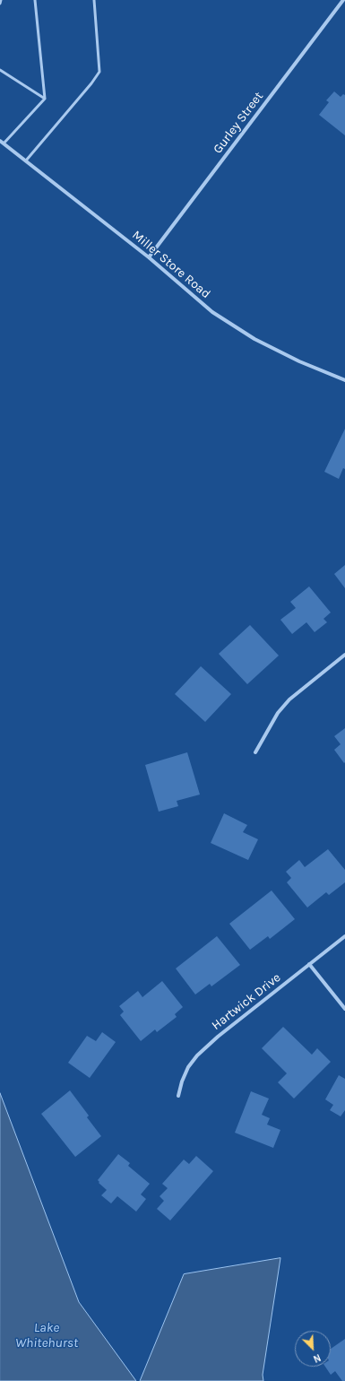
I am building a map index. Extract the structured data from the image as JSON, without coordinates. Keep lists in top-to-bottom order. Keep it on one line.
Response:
{"streets":{"street":["Gurley Street","Miller Store Road","Hartwick Drive"]},"crossings":[["Gurley Street","Miller Store Road"]],"water":["Lake Whitehurst"],"north":"bottom right"}
